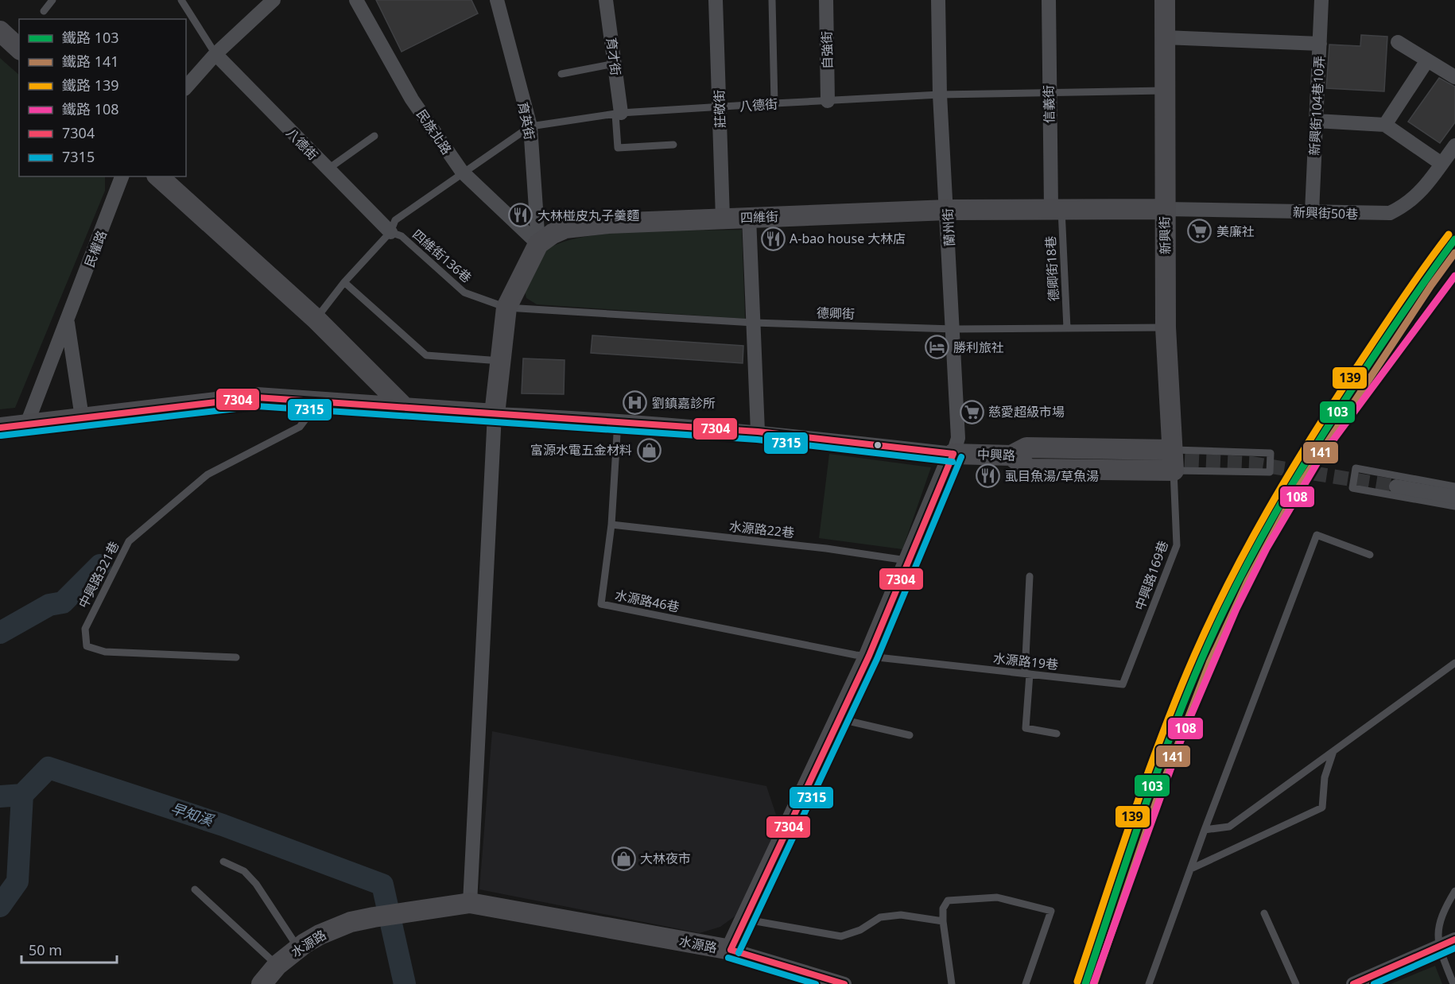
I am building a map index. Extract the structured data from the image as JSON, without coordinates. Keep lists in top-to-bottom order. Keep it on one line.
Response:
{"streets":{"street":["自強街","育才街","信義街","八德街","新興街104巷10弄","莊敬街","育英街","民族北路","新興街50巷","四維街","蘭州街","新興街","民權路","中興路","水源路"],"lane":["四維街136巷","德卿街18巷","德卿街","水源路22巷","中興路321巷","中興路169巷","水源路46巷","水源路19巷"]},"crossings":[["自強街","八德街"],["育才街","八德街"],["信義街","八德街"],["信義街","四維街"],["信義街","德卿街18巷"],["八德街","莊敬街"],["八德街","育英街"],["八德街","民族北路"],["八德街","蘭州街"],["八德街","新興街"],["八德街","四維街136巷"],["新興街104巷10弄","新興街50巷"],["莊敬街","四維街"],["育英街","民族北路"],["育英街","四維街"],["民族北路","四維街"],["新興街50巷","四維街"],["新興街50巷","新興街"],["四維街","蘭州街"],["四維街","新興街"],["四維街","德卿街18巷"],["蘭州街","德卿街"],["蘭州街","中興路"],["蘭州街","水源路"],["新興街","德卿街"],["新興街","中興路169巷"],["民權路","中興路"],["四維街136巷","德卿街"],["德卿街18巷","德卿街"],["中興路","中興路321巷"],["中興路","水源路46巷"],["中興路","水源路"],["水源路22巷","水源路46巷"],["水源路22巷","水源路"],["中興路169巷","水源路19巷"],["水源路46巷","水源路19巷"],["水源路46巷","水源路"],["水源路19巷","水源路"]],"water":["早知溪"],"places":{"restaurant":["大林椪皮丸子羹麵","A-bao house 大林店","虱目魚湯/草魚湯"],"supermarket":["美廉社","慈愛超級市場"],"hotel":["勝利旅社"],"hospital":["劉鎮嘉診所"],"shop":["富源水電五金材料","大林夜市"]},"lines":["rail line 139","rail line 103","rail line 141","rail line 108","transit line 7304","transit line 7315"],"legend":["鐵路 103","鐵路 141","鐵路 139","鐵路 108","7304","7315"],"scale_bar":"50 m"}
